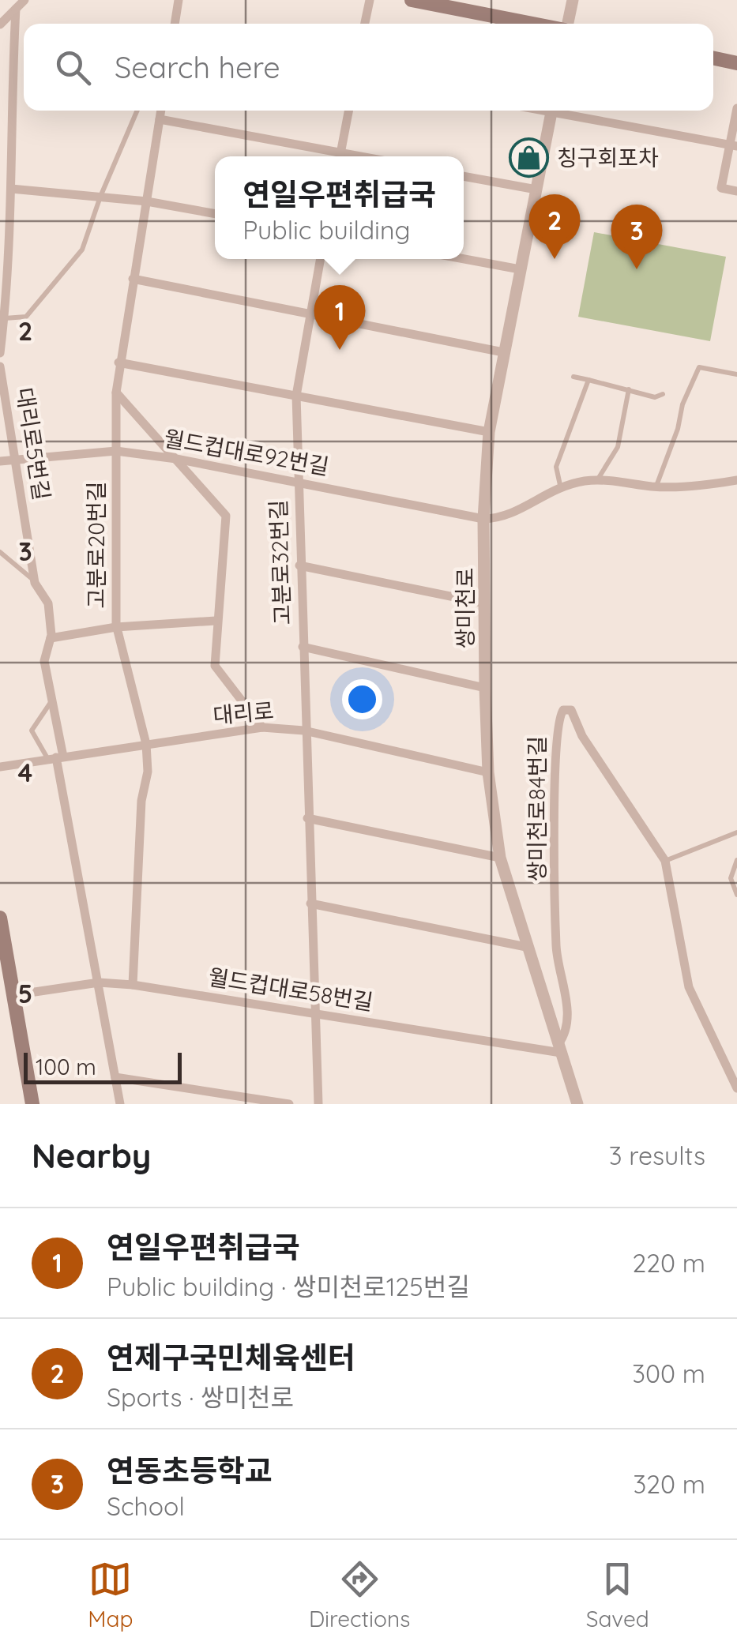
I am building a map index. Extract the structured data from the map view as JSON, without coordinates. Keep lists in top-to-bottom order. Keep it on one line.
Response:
{"streets":{"street":["대리로5번길","월드컵대로92번길","고분로20번길","고분로32번길","쌍미천로","대리로","쌍미천로84번길","월드컵대로58번길"]},"crossings":[["대리로5번길","월드컵대로92번길"],["대리로5번길","대리로"],["대리로5번길","월드컵대로58번길"],["월드컵대로92번길","고분로20번길"],["월드컵대로92번길","고분로32번길"],["월드컵대로92번길","쌍미천로"],["고분로20번길","대리로"],["고분로20번길","월드컵대로58번길"],["고분로32번길","대리로"],["고분로32번길","월드컵대로58번길"],["쌍미천로","대리로"],["쌍미천로","쌍미천로84번길"],["쌍미천로","월드컵대로58번길"],["쌍미천로84번길","월드컵대로58번길"]],"places":{"shop":["칭구회포차"]},"scale_bar":"100 m","page":{"search":"Search here","popup":["연일우편취급국","Public building"],"pins":["2","3","1"],"scale":"100 m","heading":["Nearby","3 results"],"list":[{"mark":"1","name":"연일우편취급국","note":"Public building · 쌍미천로125번길","value":"220 m"},{"mark":"2","name":"연제구국민체육센터","note":"Sports · 쌍미천로","value":"300 m"},{"mark":"3","name":"연동초등학교","note":"School","value":"320 m"}],"nav":["Map","Directions","Saved"]},"grid":{"rows":["2","3","4","5"]}}
